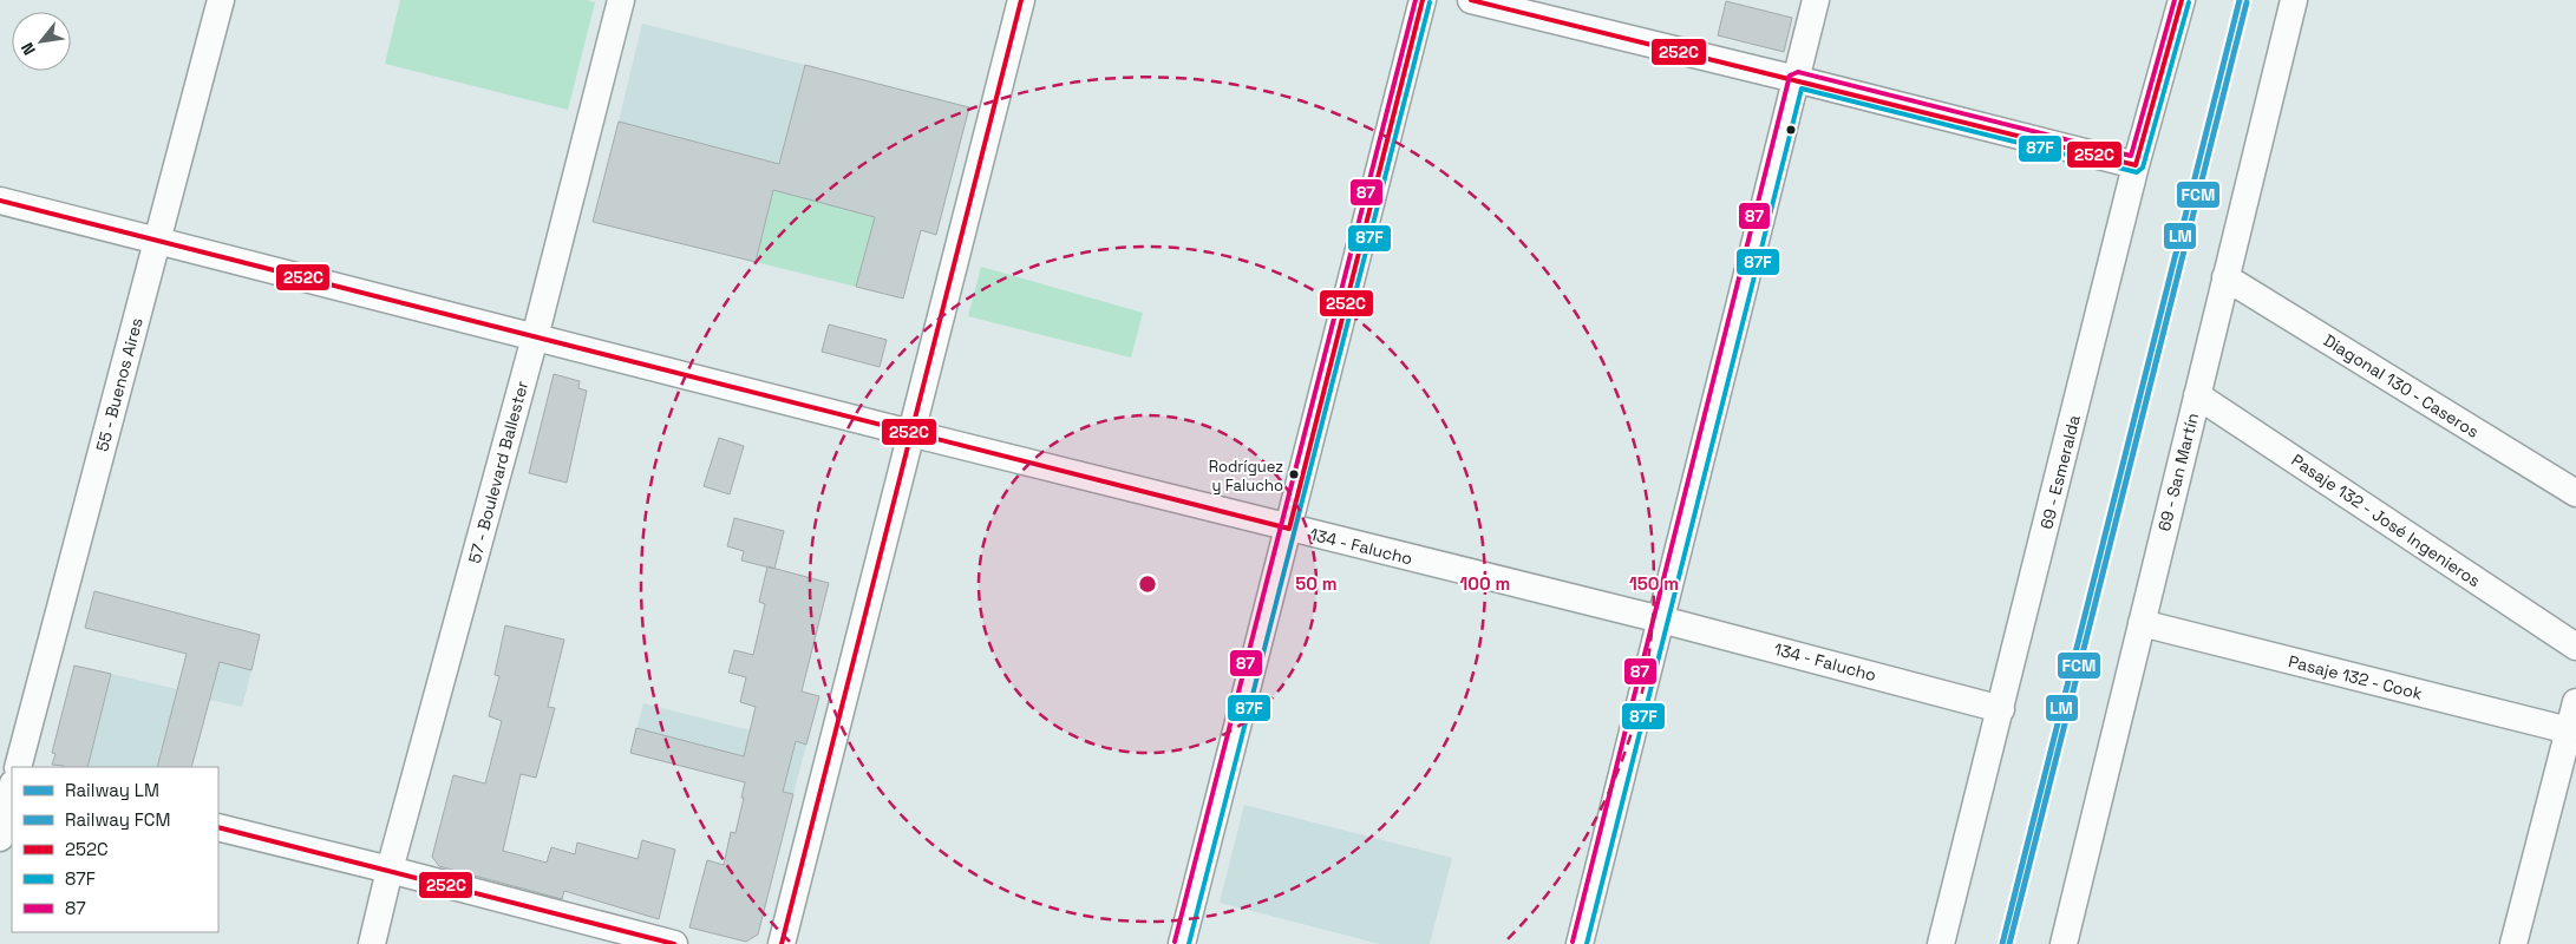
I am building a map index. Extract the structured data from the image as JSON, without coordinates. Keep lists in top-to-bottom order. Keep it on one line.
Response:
{"streets":{"street":["55 - Buenos Aires","Diagonal 130 - Caseros","57 - Boulevard Ballester","69 - Esmeralda","69 - San Martín","Pasaje 132 - José Ingenieros","134 - Falucho","Pasaje 132 - Cook"]},"crossings":[["55 - Buenos Aires","134 - Falucho"],["Diagonal 130 - Caseros","69 - San Martín"],["57 - Boulevard Ballester","134 - Falucho"],["69 - Esmeralda","134 - Falucho"],["69 - San Martín","Pasaje 132 - José Ingenieros"],["69 - San Martín","Pasaje 132 - Cook"]],"places":["Rodríguez y Falucho"],"lines":["rail line LM","transit line 252C","transit line 87","rail line FCM","transit line 87F"],"legend":["Railway LM","Railway FCM","252C","87F","87"],"north":"bottom left","rings":["50 m","100 m","150 m"]}
